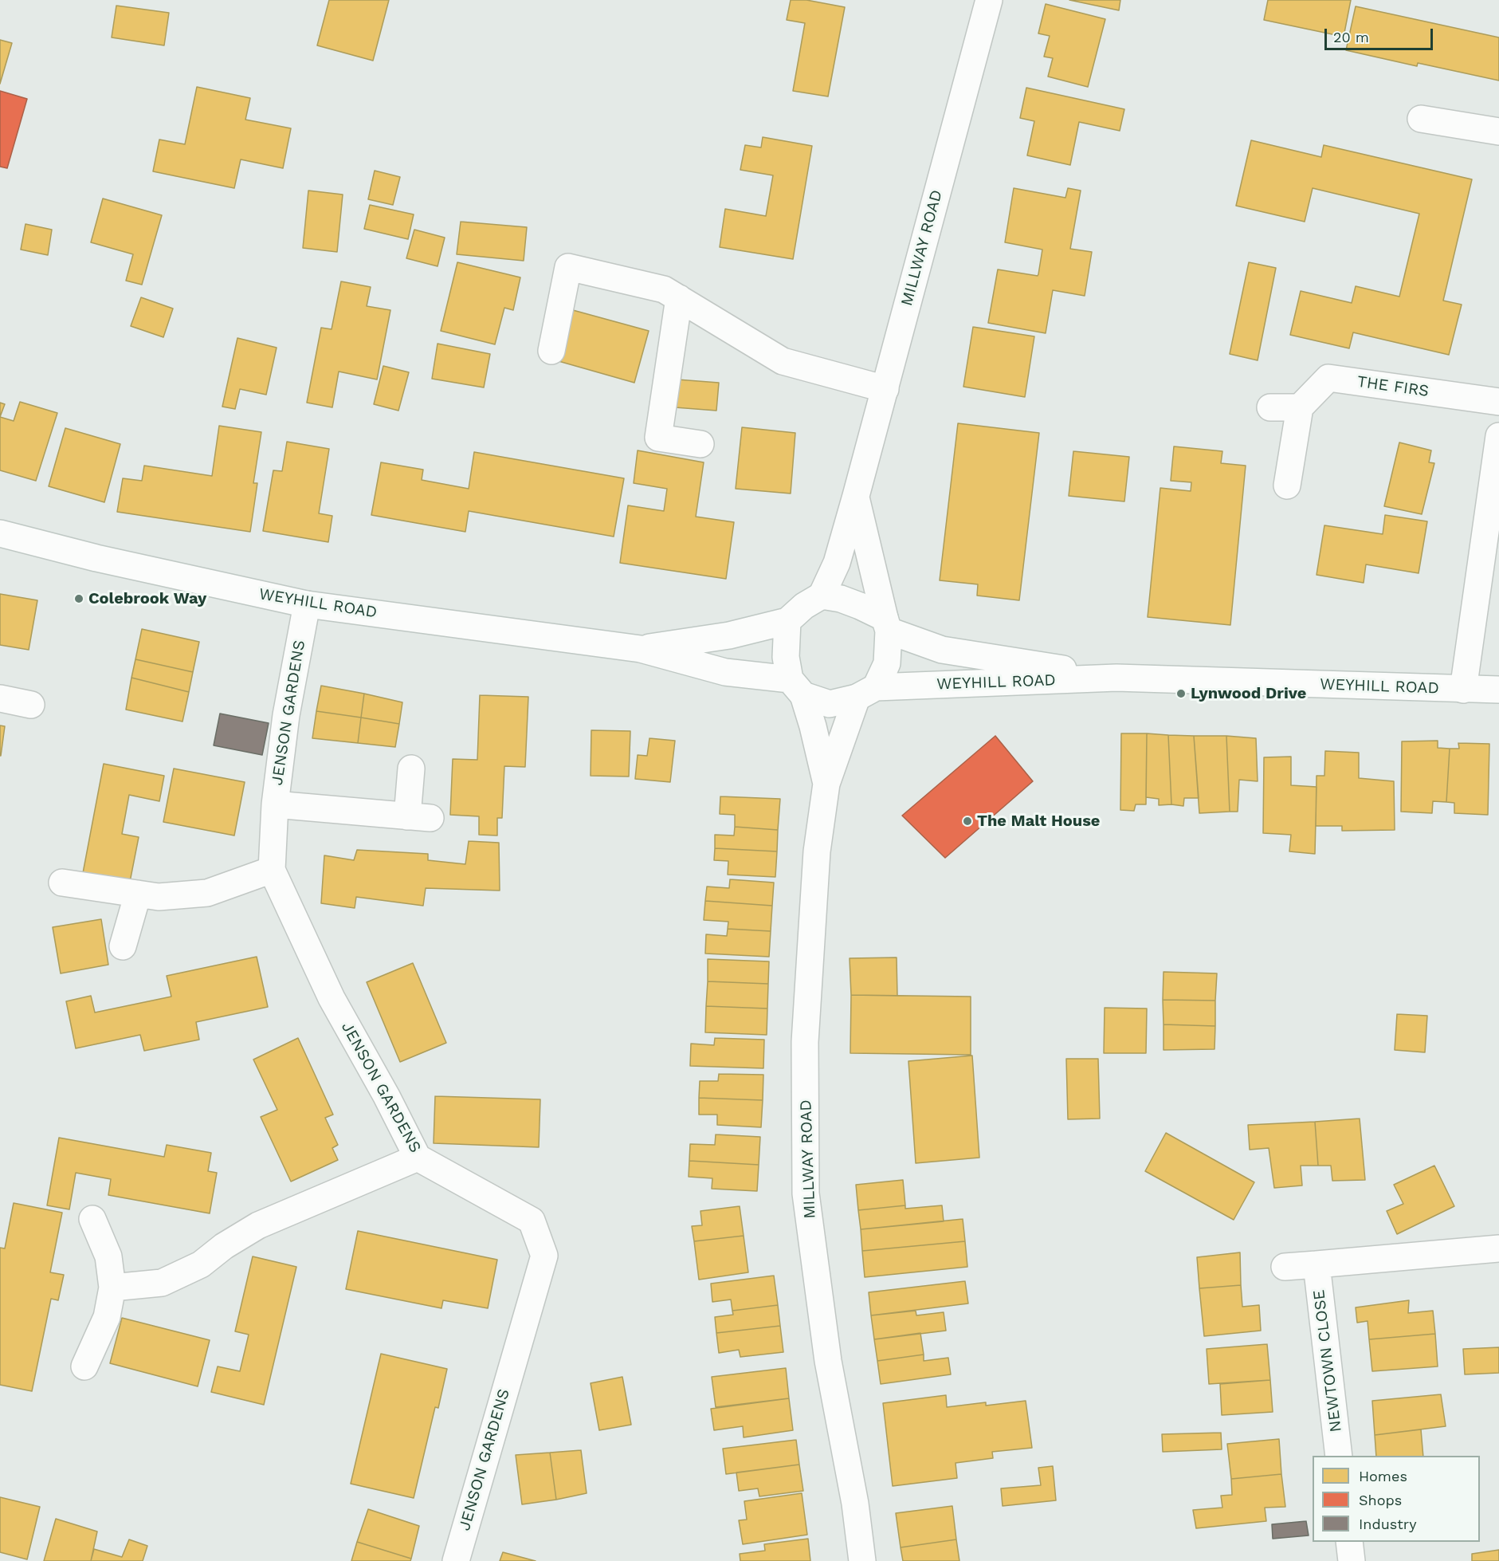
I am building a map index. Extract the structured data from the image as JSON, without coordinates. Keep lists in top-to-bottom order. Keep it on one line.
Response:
{"streets":{"street":["MILLWAY ROAD","THE FIRS","WEYHILL ROAD","JENSON GARDENS","NEWTOWN CLOSE"]},"crossings":[["MILLWAY ROAD","WEYHILL ROAD"],["WEYHILL ROAD","JENSON GARDENS"]],"places":["Colebrook Way","Lynwood Drive","The Malt House"],"legend":["Homes","Shops","Industry"],"scale_bar":"20 m"}
